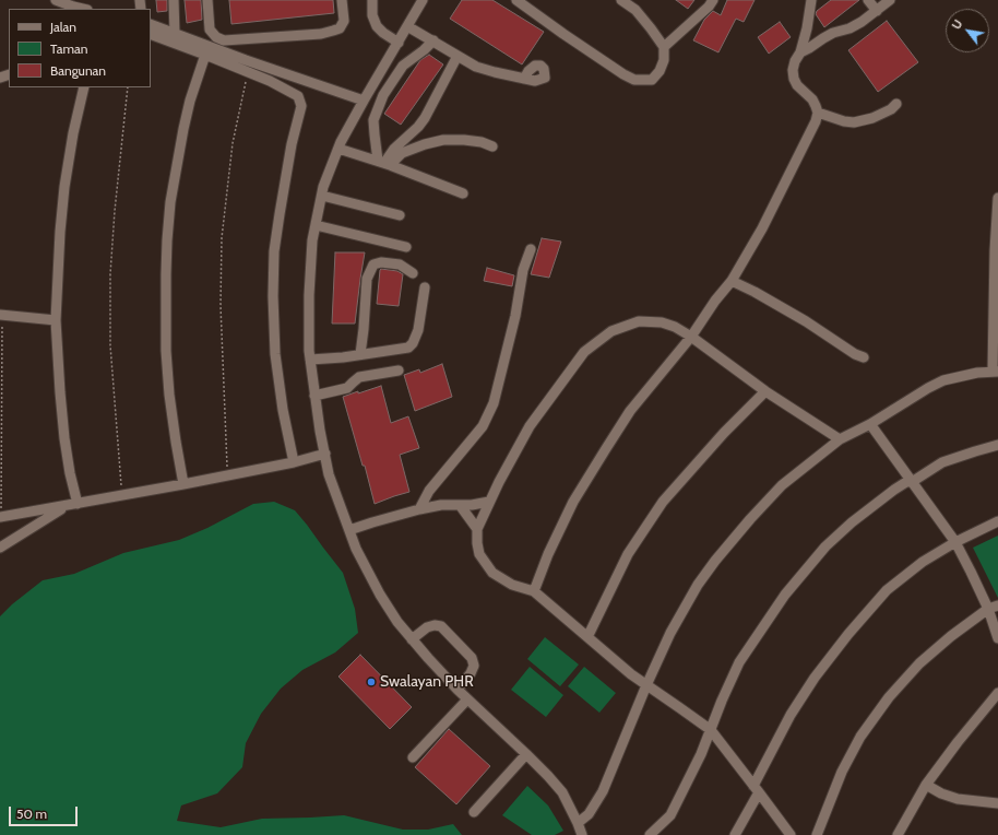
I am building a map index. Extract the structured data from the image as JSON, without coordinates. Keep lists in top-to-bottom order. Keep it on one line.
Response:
{"places":["Swalayan PHR"],"legend":["Jalan","Taman","Bangunan"],"scale_bar":"50 m","north":"top left"}
